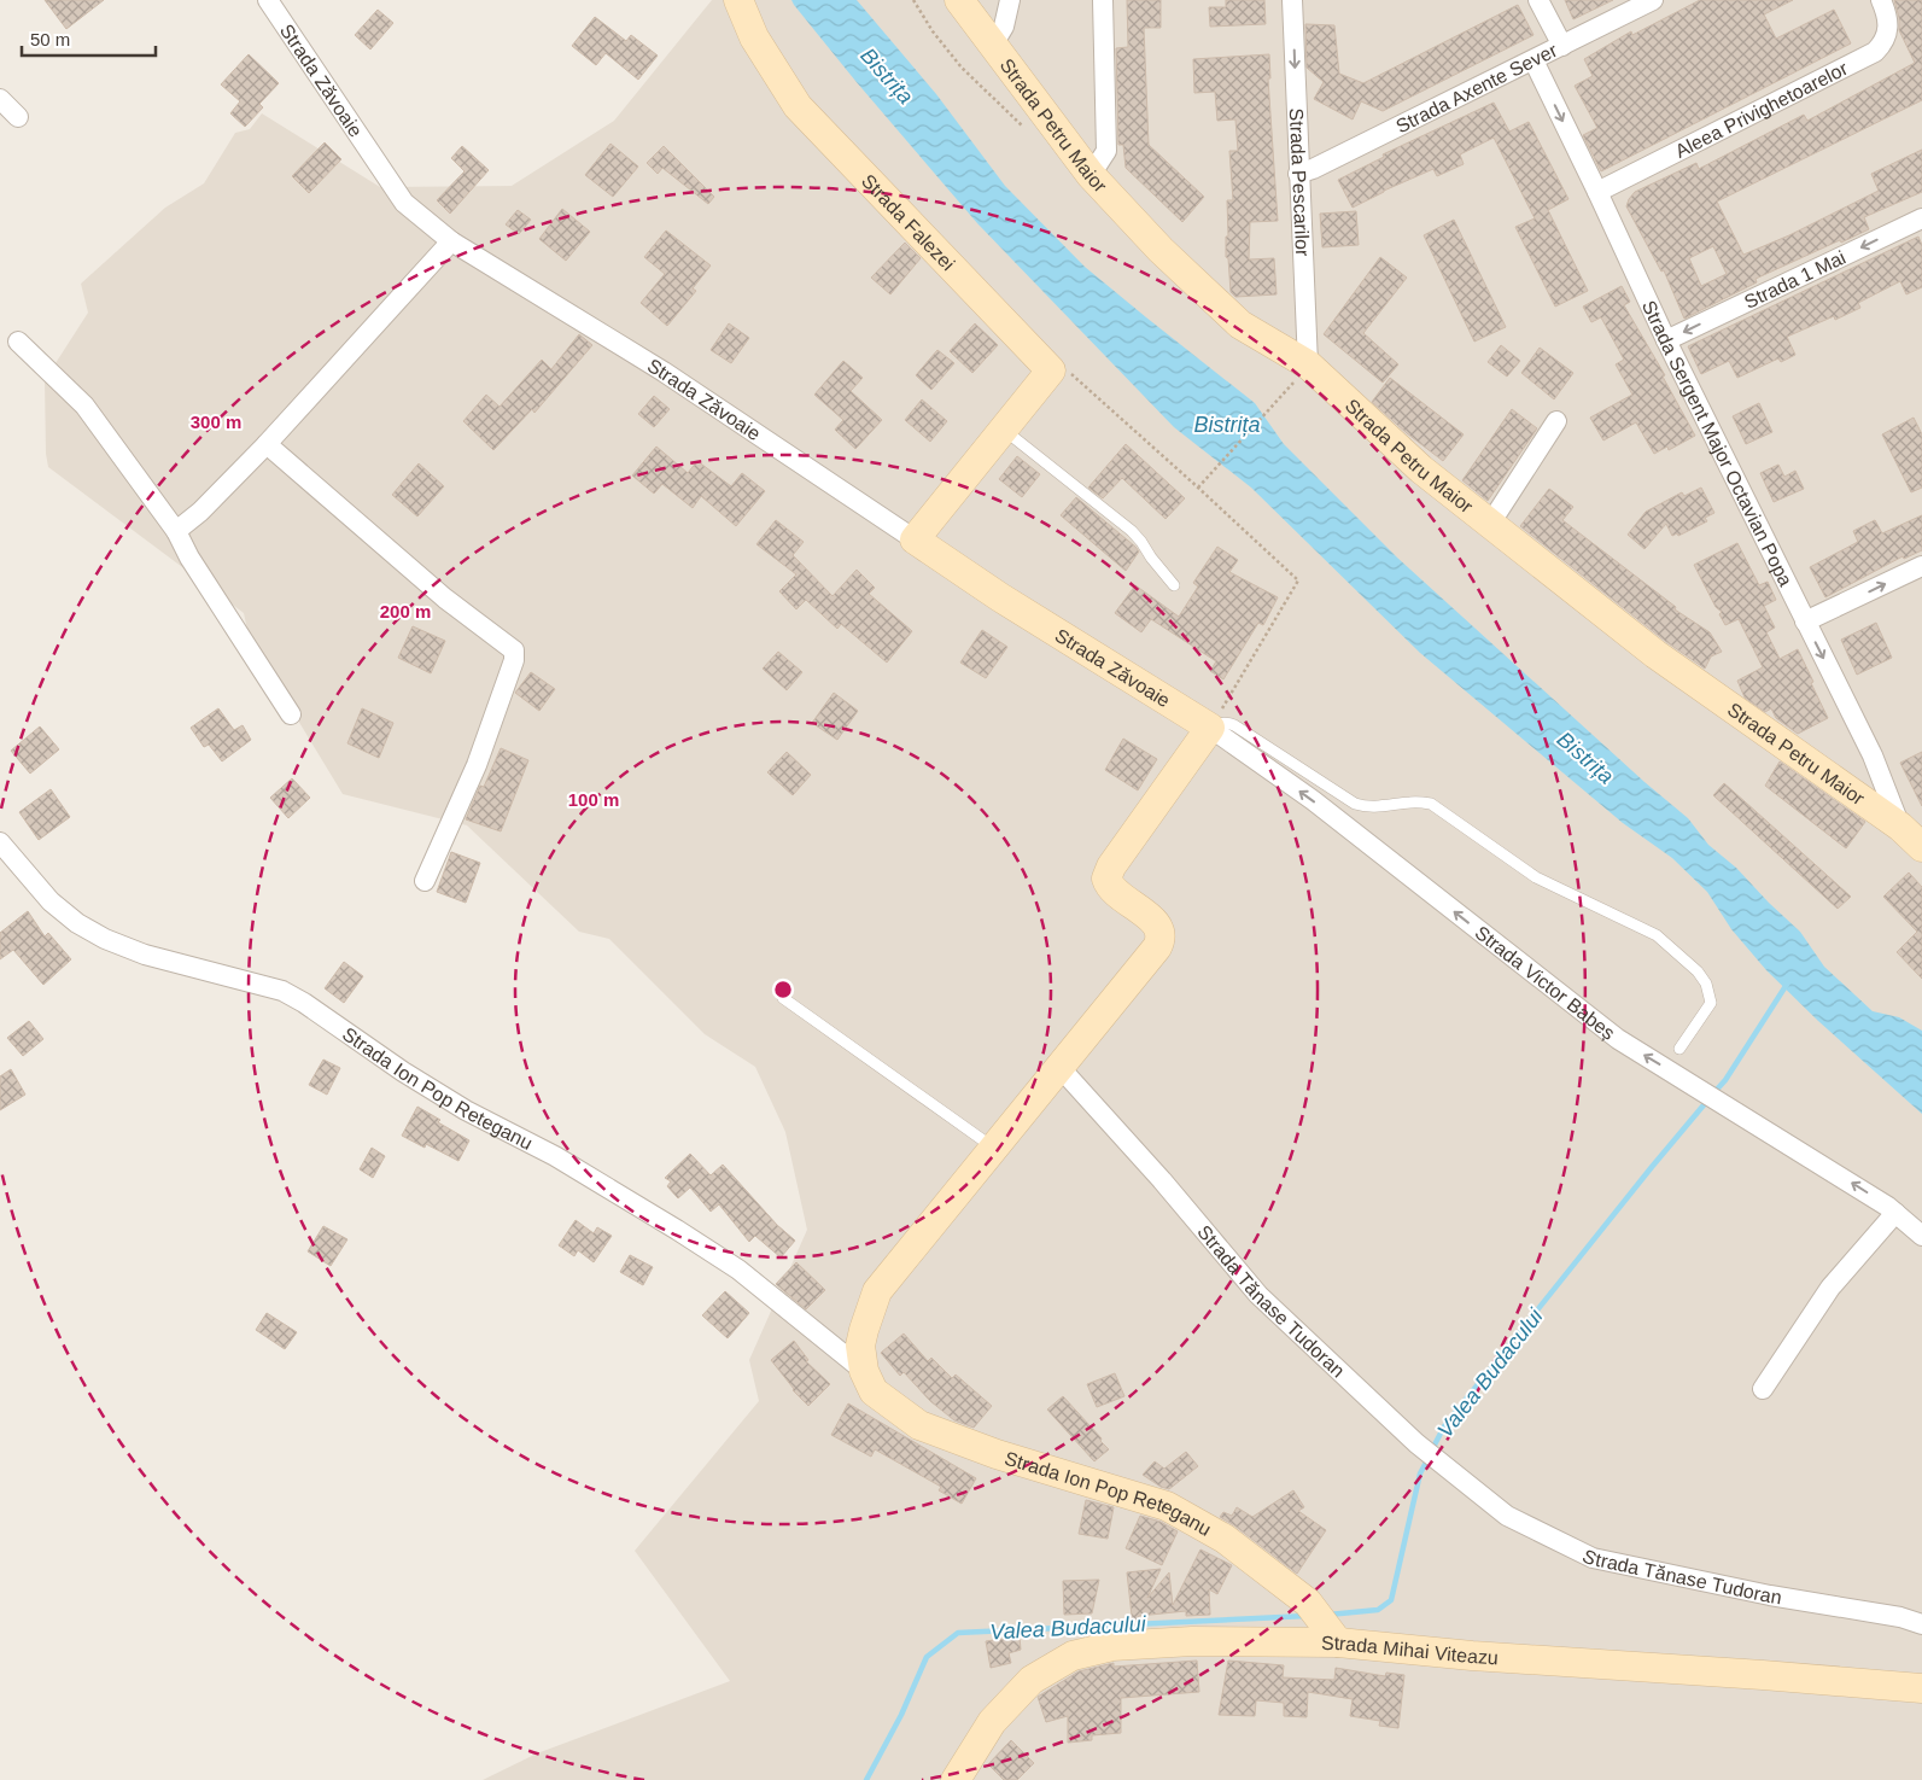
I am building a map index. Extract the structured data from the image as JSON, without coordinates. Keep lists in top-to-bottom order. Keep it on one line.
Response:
{"streets":{"street":["Strada Zăvoaie","Strada Axente Sever","Aleea Privighetoarelor","Strada Petru Maior","Strada Pescarilor","Strada Falezei","Strada 1 Mai","Strada Sergent Major Octavian Popa","Strada Victor Babeș","Strada Ion Pop Reteganu","Strada Tănase Tudoran","Strada Mihai Viteazu"]},"crossings":[["Strada Zăvoaie","Strada Victor Babeș"],["Strada Axente Sever","Strada Pescarilor"],["Strada Axente Sever","Strada Sergent Major Octavian Popa"],["Aleea Privighetoarelor","Strada Sergent Major Octavian Popa"],["Strada Petru Maior","Strada Pescarilor"],["Strada Petru Maior","Strada Sergent Major Octavian Popa"],["Strada 1 Mai","Strada Sergent Major Octavian Popa"],["Strada Ion Pop Reteganu","Strada Tănase Tudoran"],["Strada Ion Pop Reteganu","Strada Mihai Viteazu"]],"one_way":["Strada Pescarilor","Strada 1 Mai","Strada Sergent Major Octavian Popa","Strada Victor Babeș"],"water":["Bistrița","Valea Budacului"],"scale_bar":"50 m","rings":["300 m","200 m","100 m"]}
